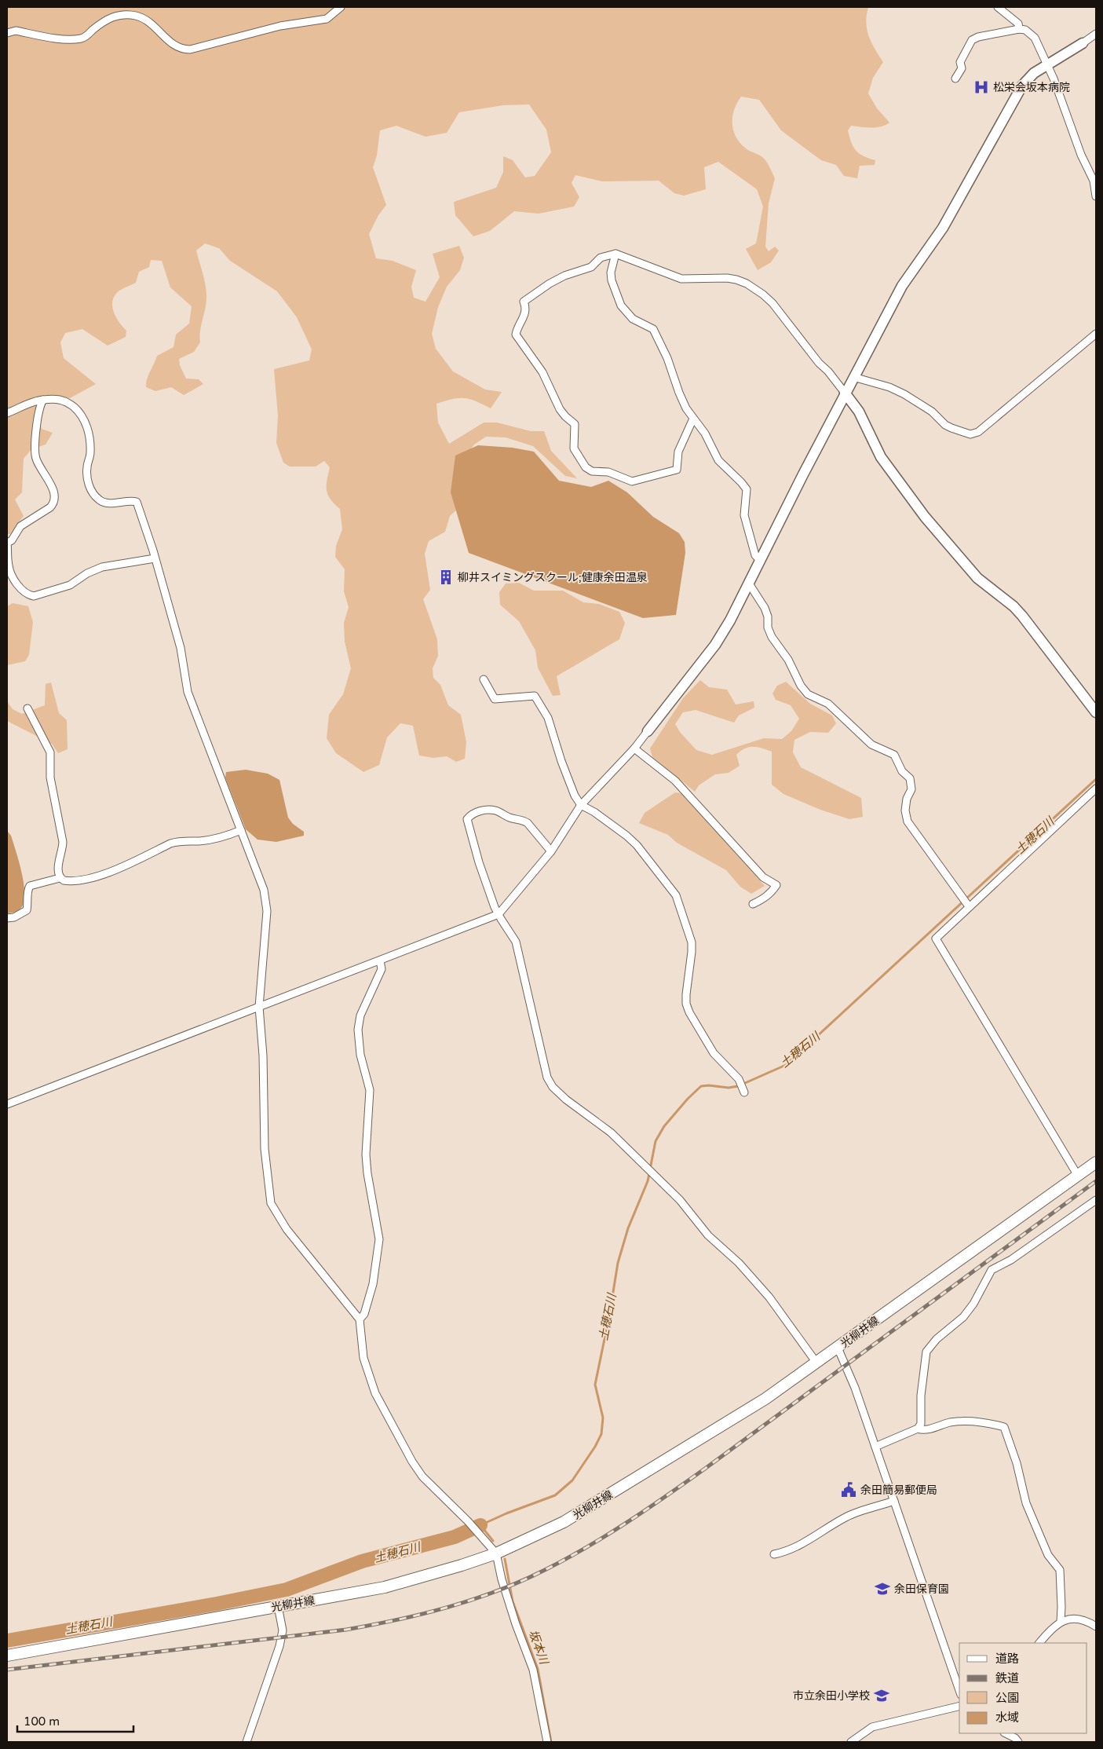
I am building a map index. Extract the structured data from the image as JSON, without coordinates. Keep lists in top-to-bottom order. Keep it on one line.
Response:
{"streets":{"main road":["光柳井線"]},"water":["土穂石川","坂本川"],"places":{"hospital":["松栄会坂本病院"],"building":["柳井スイミングスクール;健康余田温泉"],"public building":["余田簡易郵便局"],"school or university":["余田保育園","市立余田小学校"]},"legend":["道路","鉄道","公園","水域"],"scale_bar":"100 m"}
